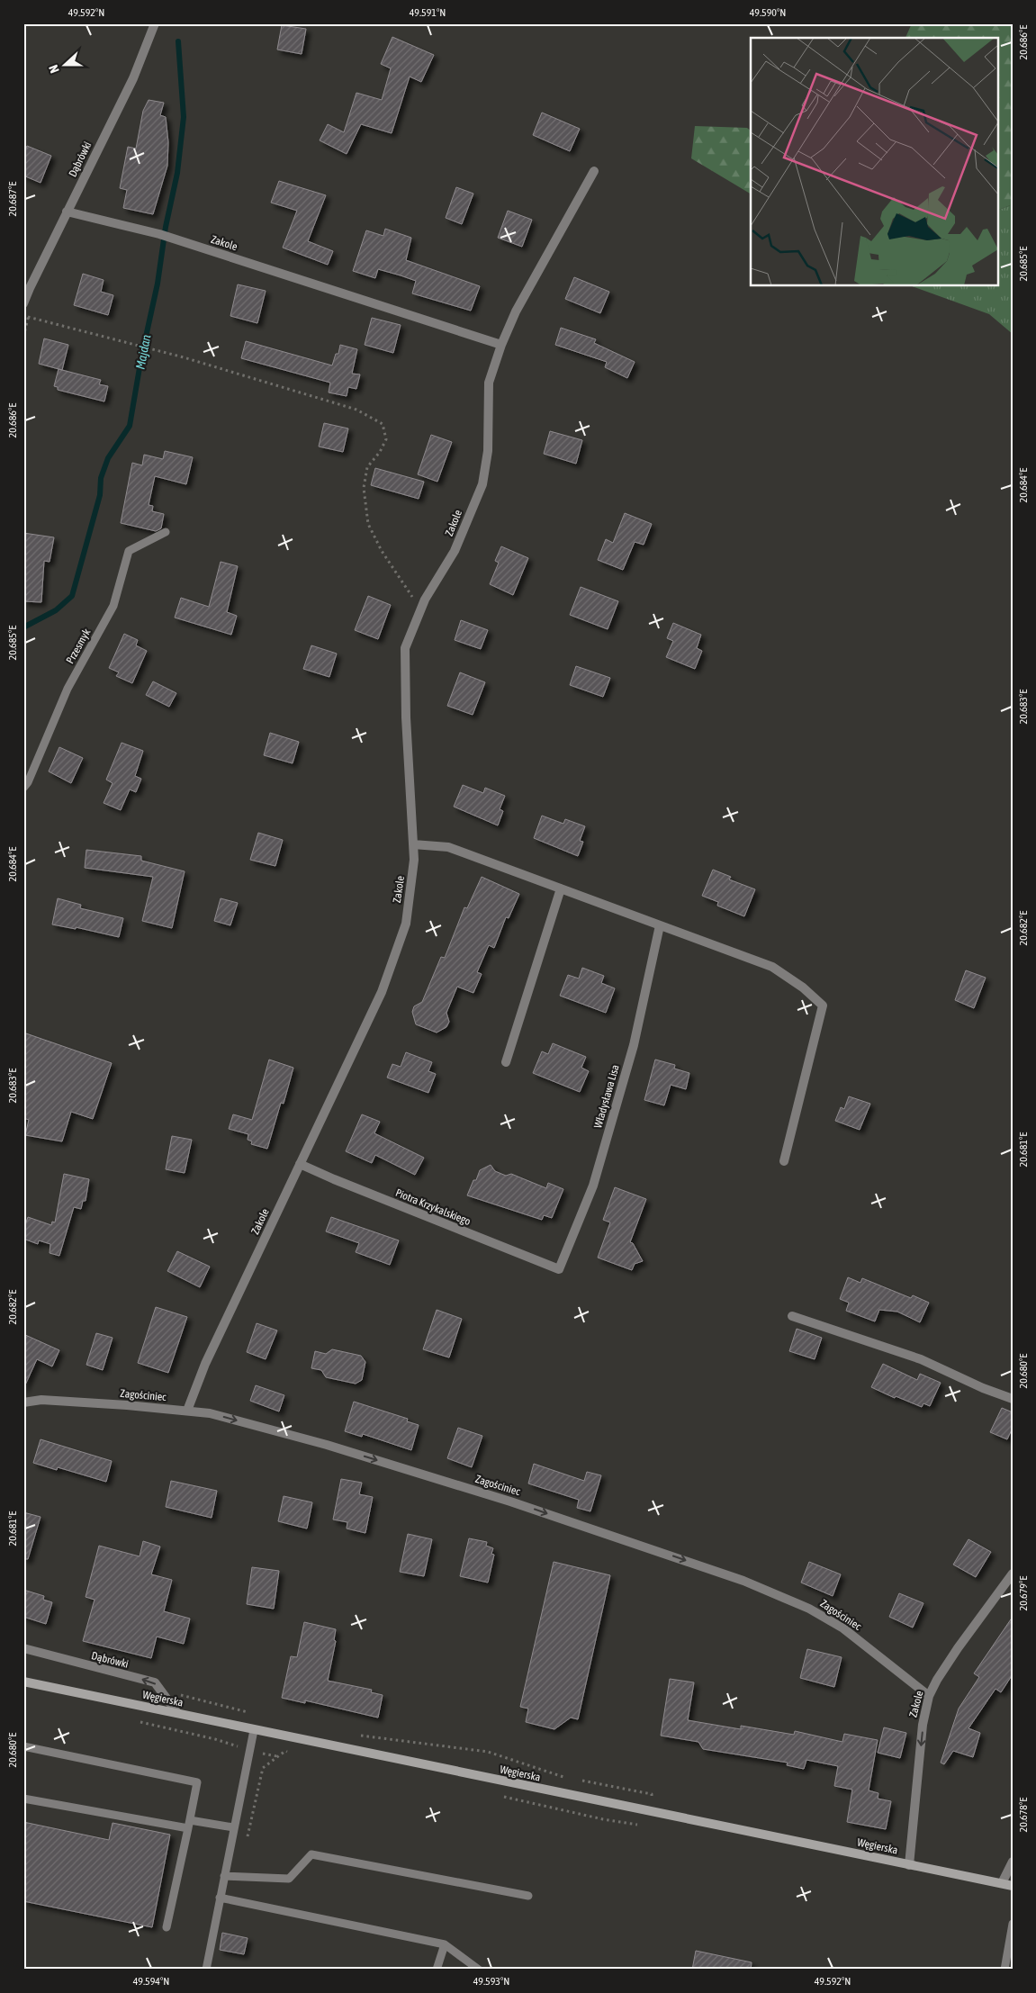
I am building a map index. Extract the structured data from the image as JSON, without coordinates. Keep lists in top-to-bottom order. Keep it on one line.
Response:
{"streets":{"main road":["Węgierska"],"street":["Dąbrówki","Zakole","Władysława Lisa","Piotra Krzykalskiego","Zagościniec"],"lane":["Przesmyk"]},"crossings":[["Dąbrówki","Zakole"],["Dąbrówki","Węgierska"],["Zakole","Piotra Krzykalskiego"],["Zakole","Zagościniec"],["Zakole","Węgierska"],["Władysława Lisa","Piotra Krzykalskiego"]],"one_way":["Zagościniec"],"water":["Majdan"],"north":"left","coordinates":["49.592°N","49.591°N","49.590°N","20.686°E","20.687°E","20.685°E","20.684°E","20.683°E","20.682°E","20.681°E","20.680°E","20.679°E","20.678°E","49.594°N","49.593°N"]}
